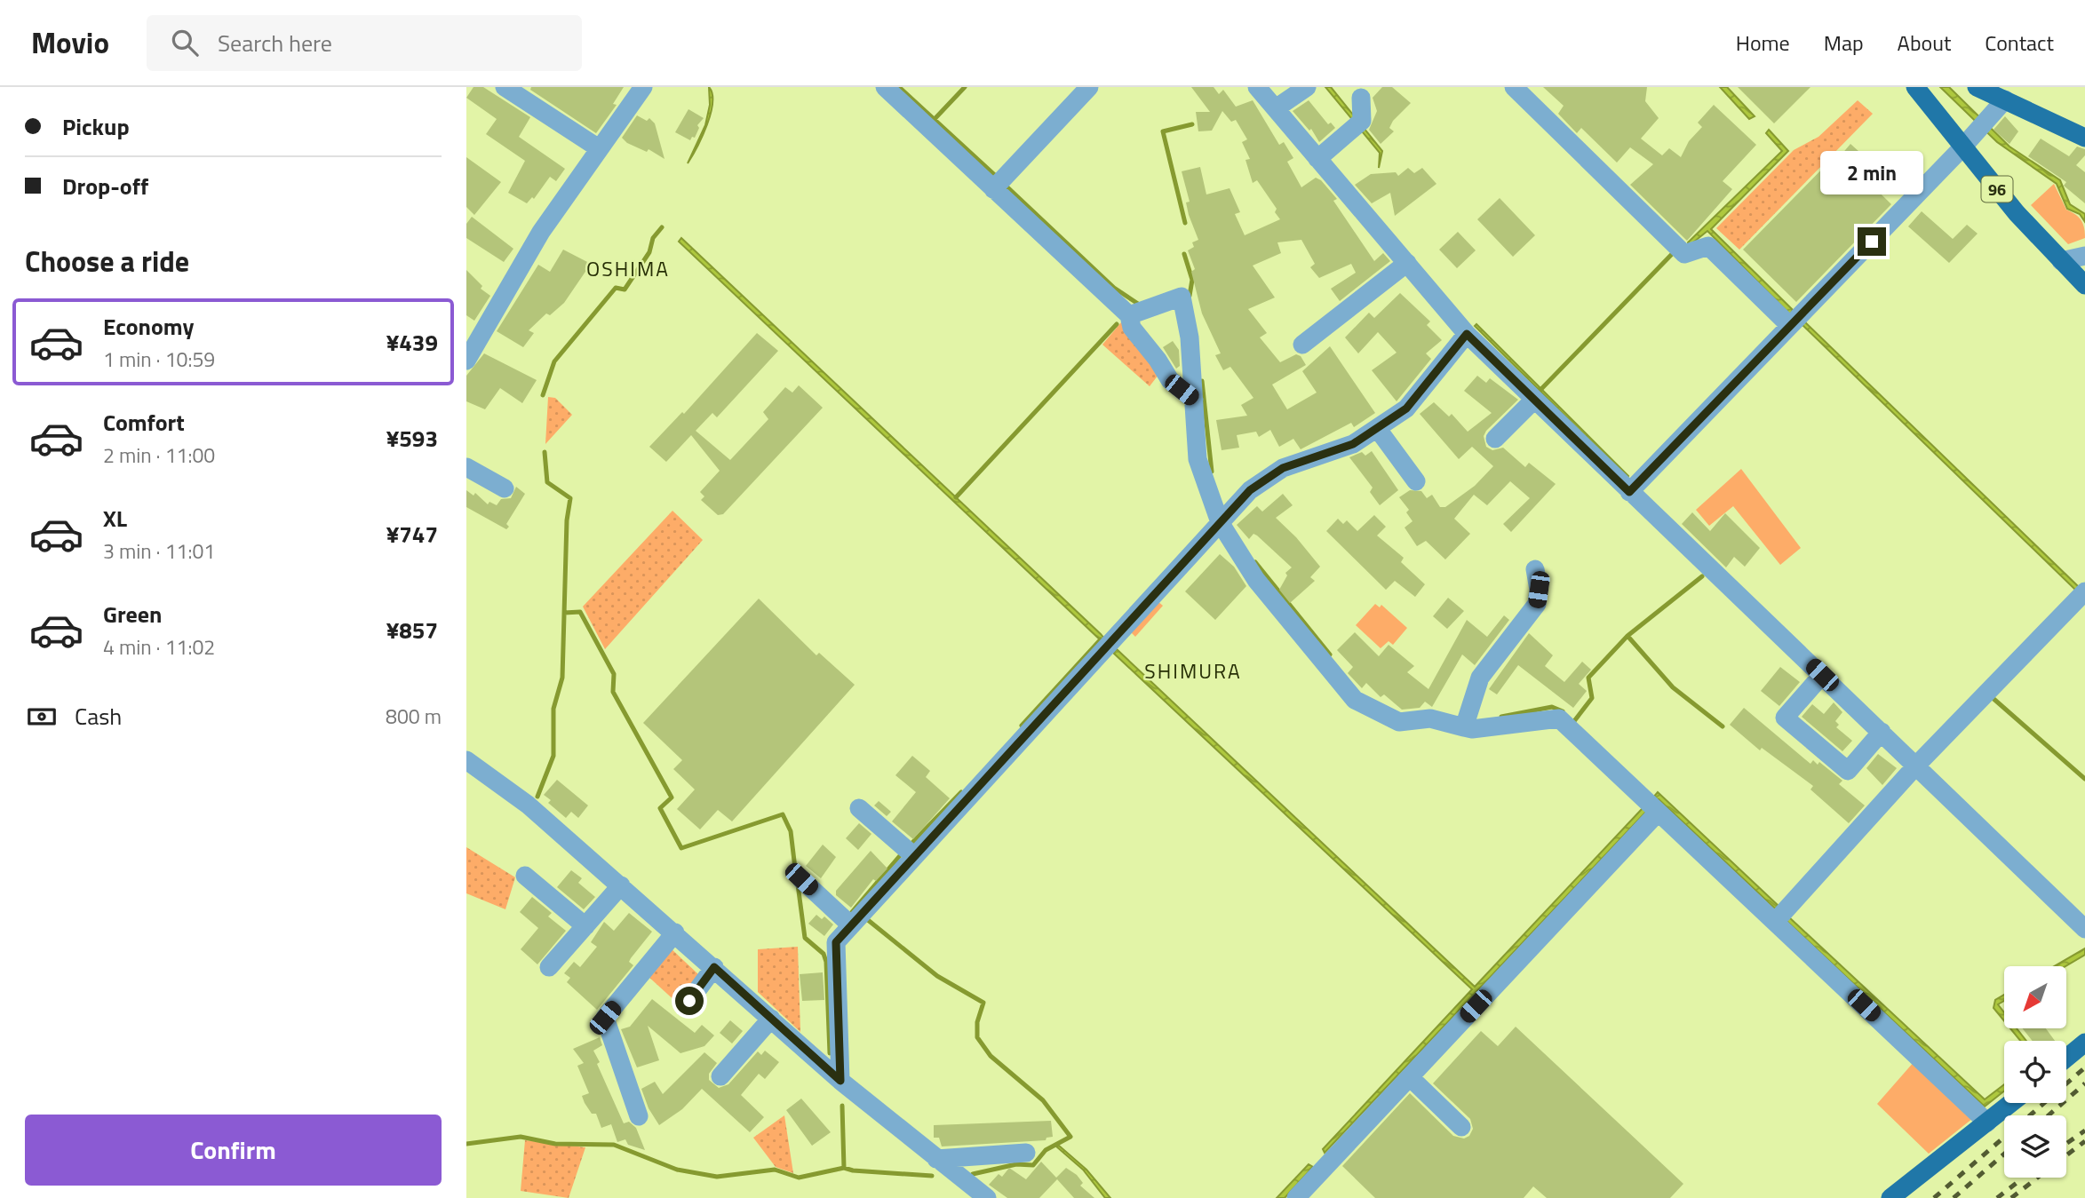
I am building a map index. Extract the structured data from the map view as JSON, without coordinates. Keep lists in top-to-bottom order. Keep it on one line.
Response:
{"streets":{"main road":["96"]},"districts":["OSHIMA","SHIMURA"],"north":"bottom left","page":{"header":"Movio","search":"Search here","nav":["Home","Map","About","Contact"],"banner":["Pickup","Drop-off"],"bubble":"2 min","heading":"Choose a ride","list":[{"name":"Economy","note":"1 min · 10:59","value":"¥439"},{"name":"Comfort","note":"2 min · 11:00","value":"¥593"},{"name":"XL","note":"3 min · 11:01","value":"¥747"},{"name":"Green","note":"4 min · 11:02","value":"¥857"}],"pay":["Cash","800 m"],"buttons":"Confirm"}}
